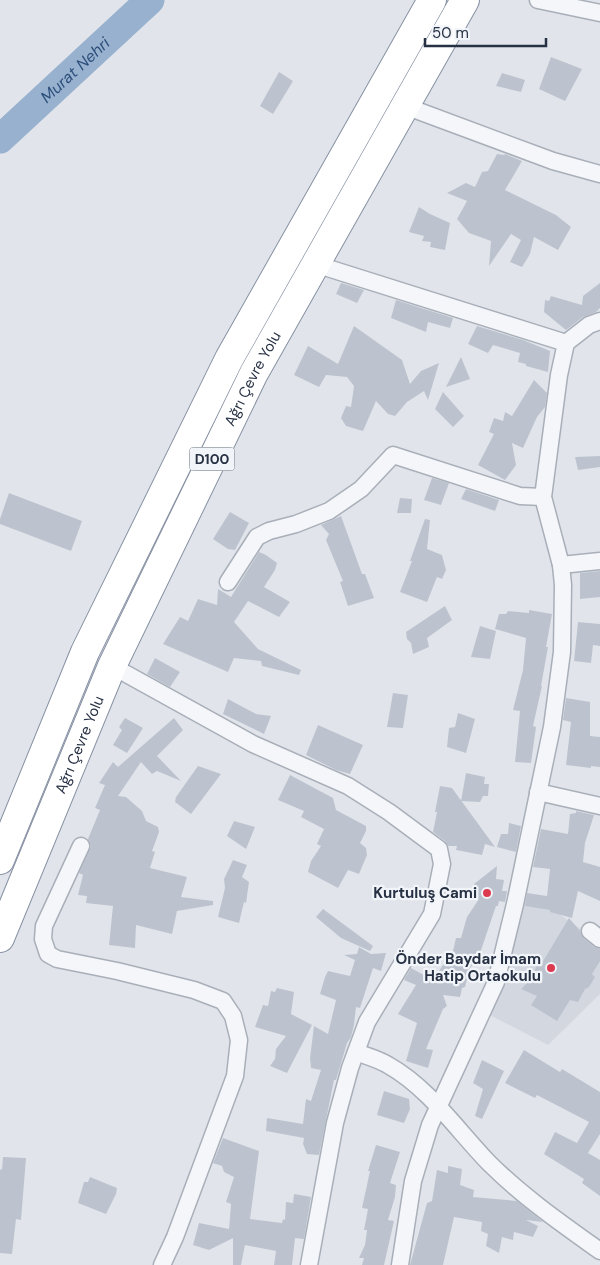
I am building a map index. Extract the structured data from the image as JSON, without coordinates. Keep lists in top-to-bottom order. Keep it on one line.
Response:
{"streets":{"highway":["Ağrı Çevre Yolu","D100"]},"water":["Murat Nehri"],"places":["Kurtuluş Cami","Önder Baydar İmam Hatip Ortaokulu"],"scale_bar":"50 m"}
